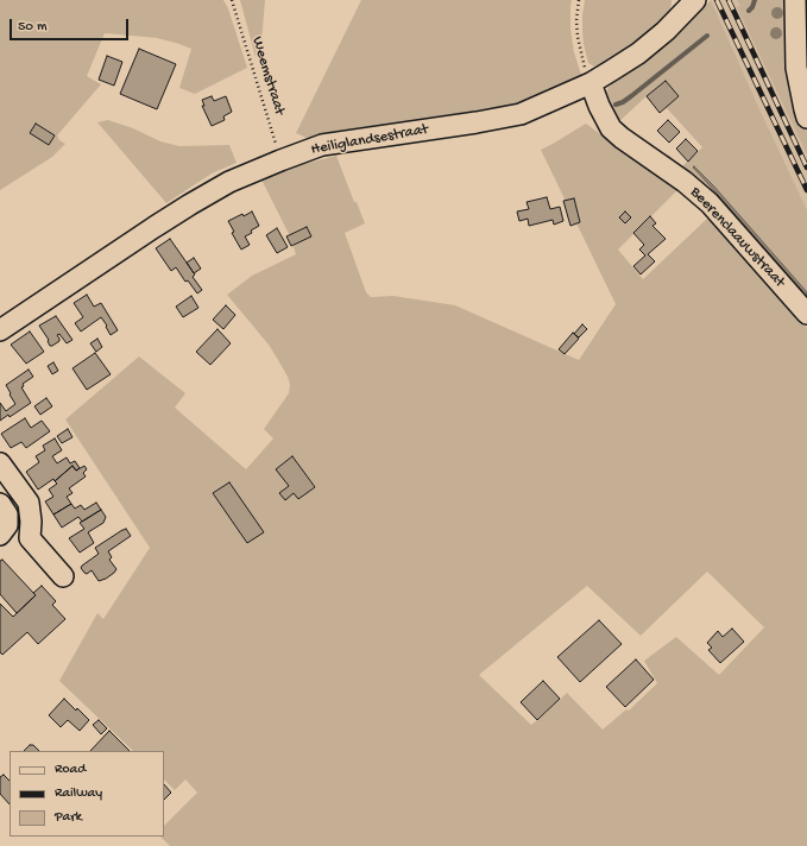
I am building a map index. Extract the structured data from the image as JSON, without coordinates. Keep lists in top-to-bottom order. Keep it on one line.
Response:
{"streets":{"street":["Heiliglandsestraat","Beerenclaauwstraat"],"path":["Weemstraat"]},"crossings":[["Weemstraat","Heiliglandsestraat"],["Heiliglandsestraat","Beerenclaauwstraat"]],"legend":["Road","Railway","Park"],"scale_bar":"50 m"}
